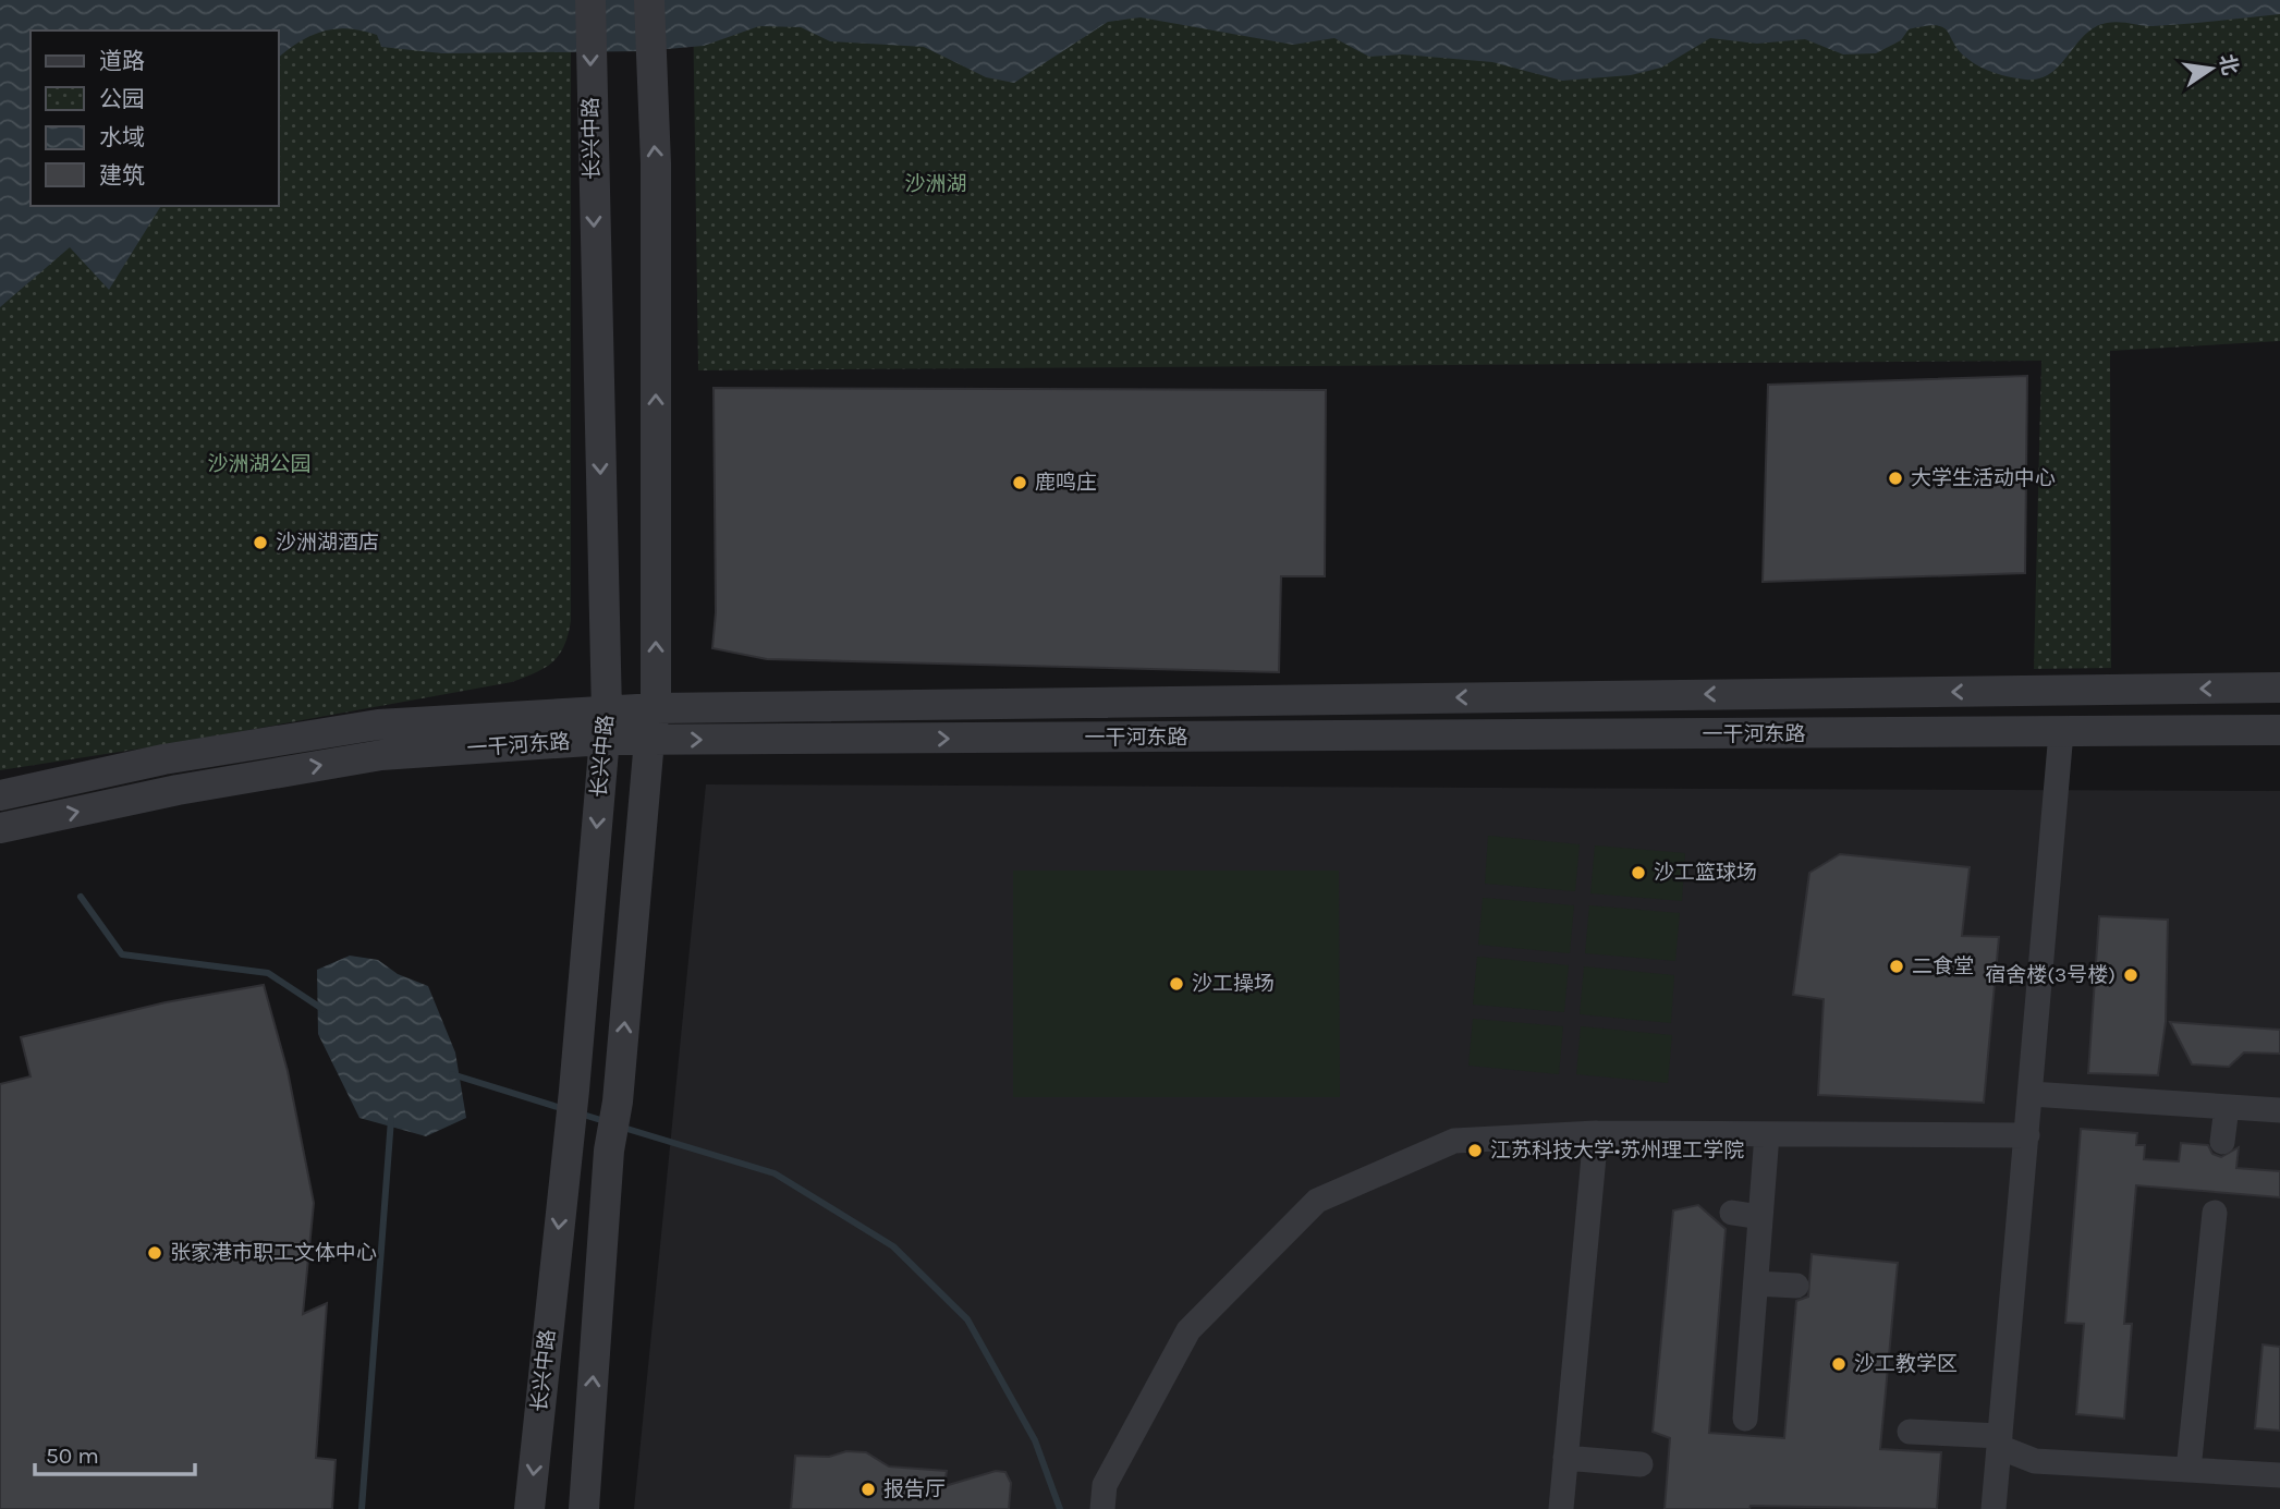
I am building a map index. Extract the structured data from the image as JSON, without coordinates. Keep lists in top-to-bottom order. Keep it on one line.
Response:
{"streets":{"street":["长兴中路","一干河东路"]},"crossings":[["长兴中路","一干河东路"]],"parks":["沙洲湖","沙洲湖公园"],"places":["大学生活动中心","鹿鸣庄","沙洲湖酒店","沙工篮球场","二食堂","宿舍楼(3号楼)","沙工操场","江苏科技大学•苏州理工学院","张家港市职工文体中心","沙工教学区","报告厅"],"legend":["道路","公园","水域","建筑"],"scale_bar":"50 m","north":"right"}
